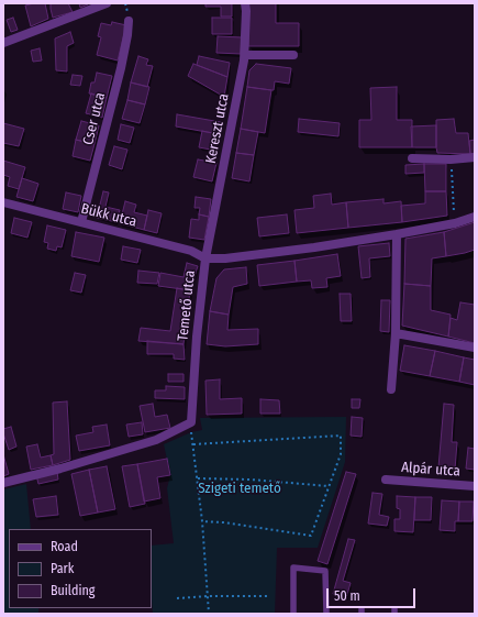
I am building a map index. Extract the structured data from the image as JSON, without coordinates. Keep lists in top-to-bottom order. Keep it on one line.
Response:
{"streets":{"street":["Cser utca","Kereszt utca","Bükk utca","Temető utca","Alpár utca"]},"crossings":[["Cser utca","Bükk utca"],["Kereszt utca","Bükk utca"],["Kereszt utca","Temető utca"],["Bükk utca","Temető utca"]],"parks":["Szigeti temető"],"legend":["Road","Park","Building"],"scale_bar":"50 m"}
